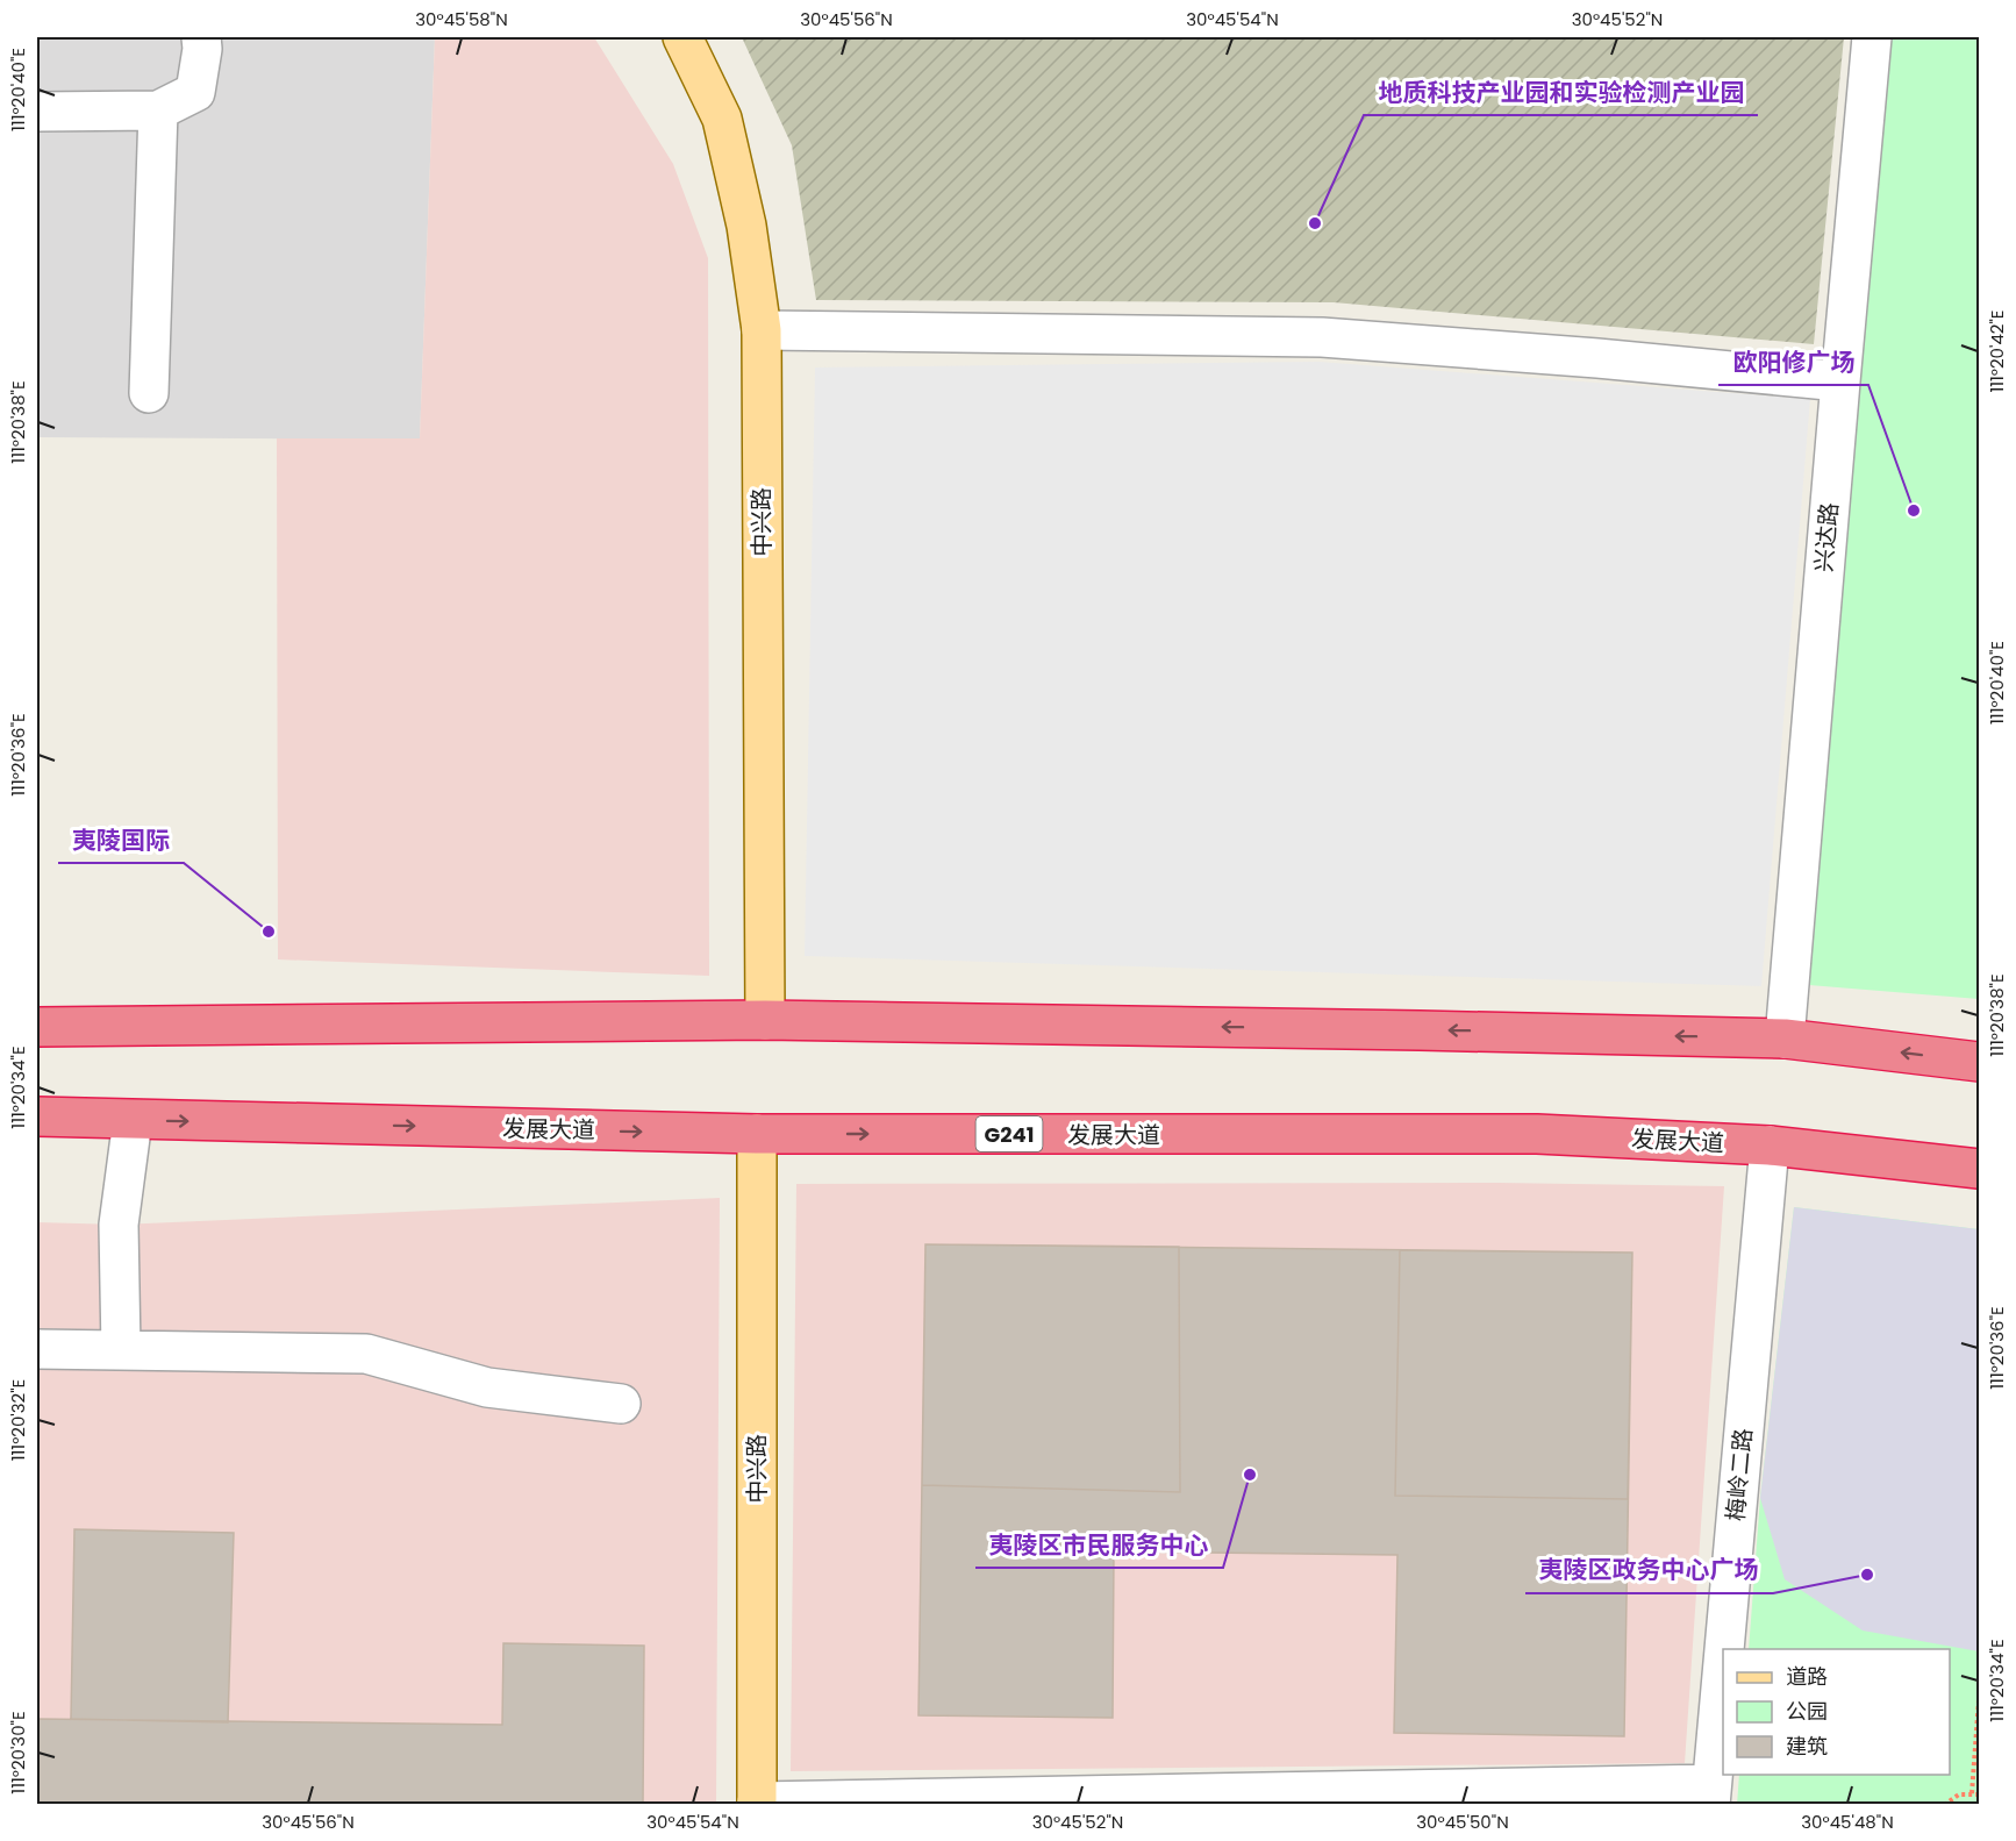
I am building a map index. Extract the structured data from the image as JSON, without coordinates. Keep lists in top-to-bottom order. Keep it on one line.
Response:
{"streets":{"highway":["发展大道","G241"],"main road":["中兴路"],"street":["兴达路","梅岭二路"]},"crossings":[["中兴路","发展大道"],["发展大道","梅岭二路"]],"places":["地质科技产业园和实验检测产业园","欧阳修广场","夷陵国际","夷陵区市民服务中心","夷陵区政务中心广场"],"legend":["道路","公园","建筑"],"coordinates":["30°45'58\"N","30°45'56\"N","30°45'54\"N","30°45'52\"N","111°20'40\"E","111°20'42\"E","111°20'38\"E","111°20'36\"E","111°20'34\"E","111°20'32\"E","111°20'30\"E","30°45'50\"N","30°45'48\"N"]}
